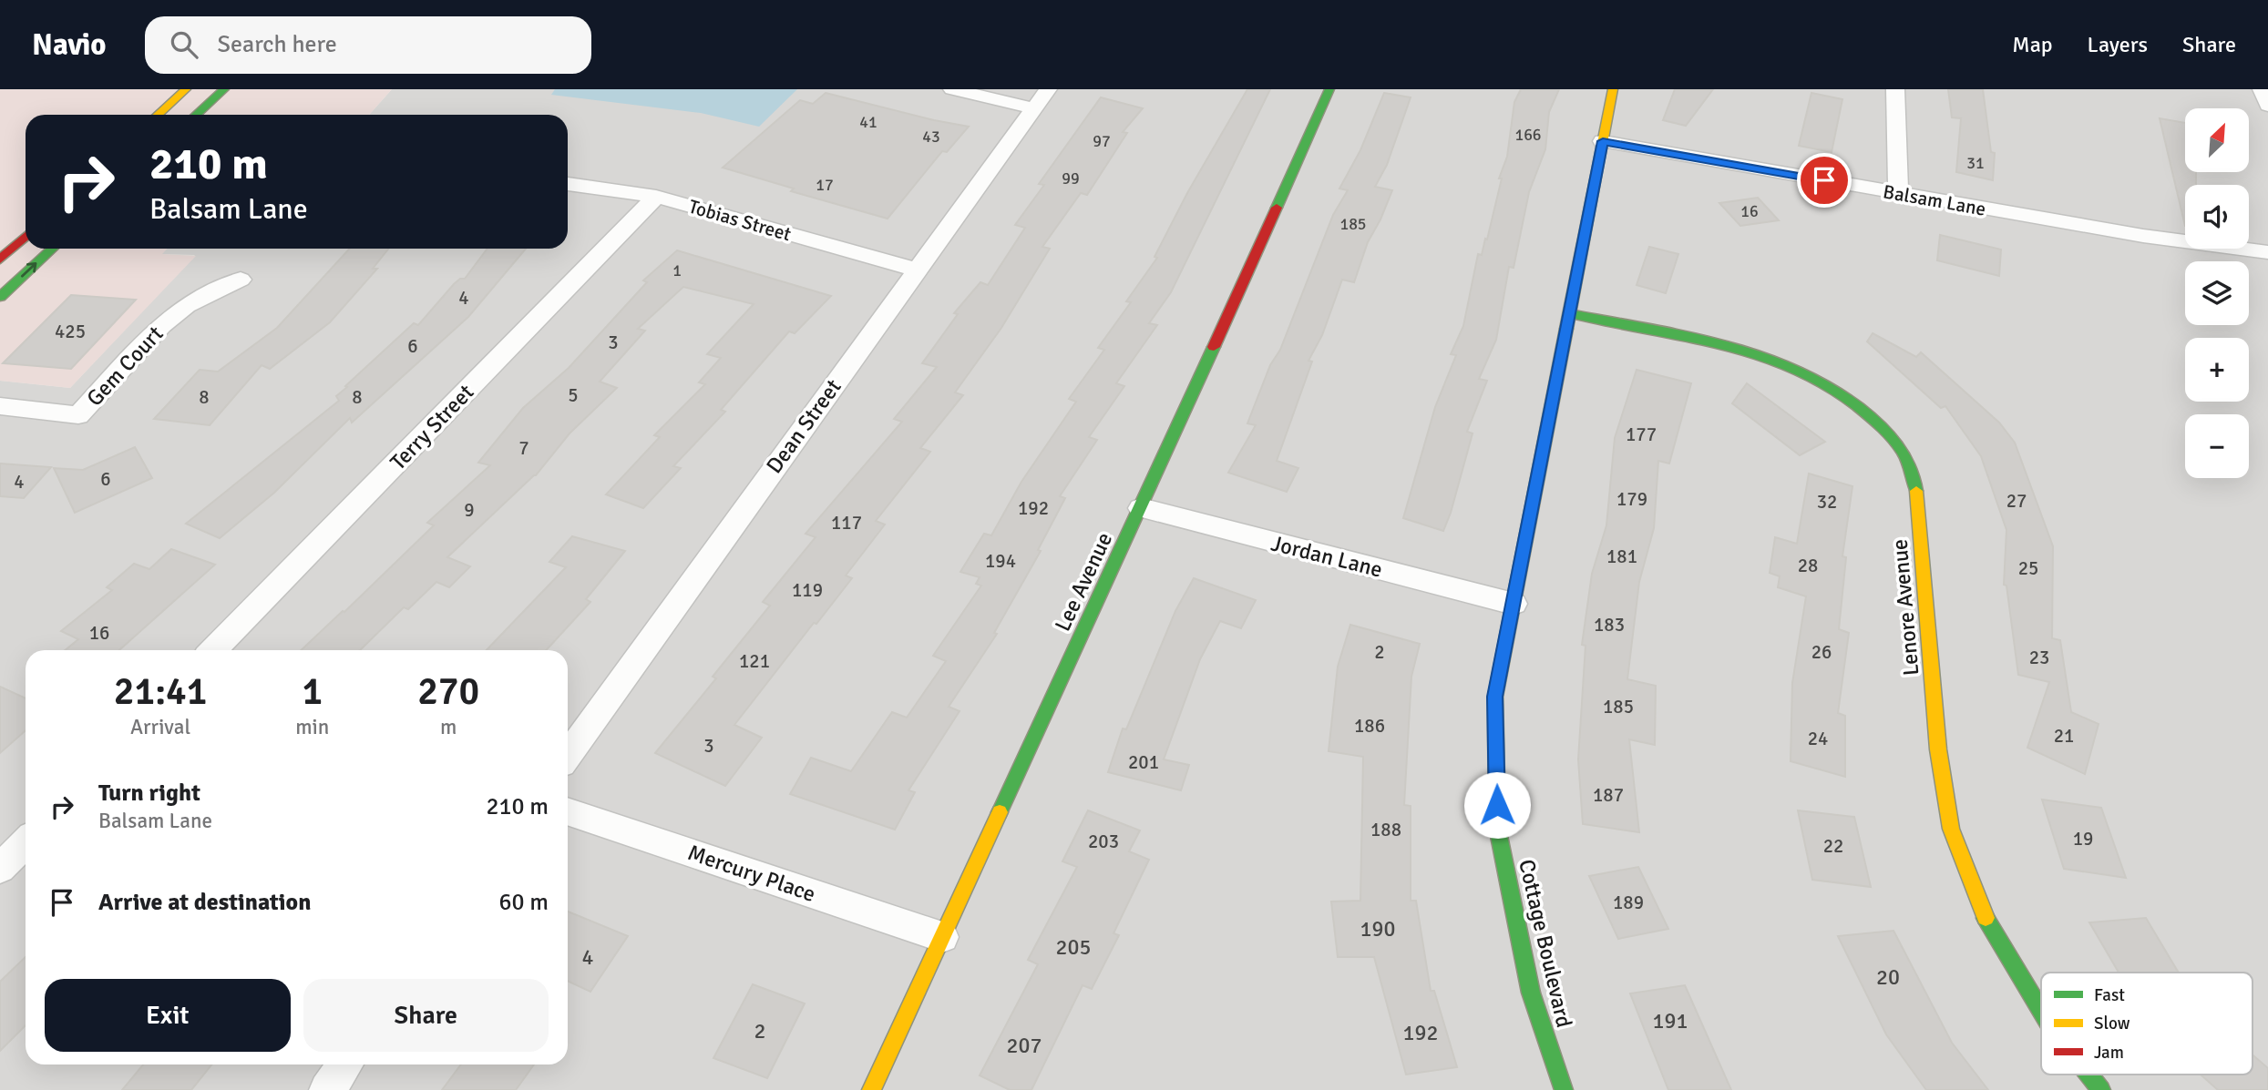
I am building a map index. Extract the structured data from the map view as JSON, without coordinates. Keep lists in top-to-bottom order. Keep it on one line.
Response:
{"streets":{"street":["Balsam Lane","Tobias Street","Gem Court","Dean Street","Terry Street","Jordan Lane","Lee Avenue","Lenore Avenue","Mercury Place","Cottage Boulevard"]},"crossings":[["Balsam Lane","Cottage Boulevard"],["Tobias Street","Dean Street"],["Tobias Street","Terry Street"],["Jordan Lane","Lee Avenue"],["Jordan Lane","Cottage Boulevard"],["Lee Avenue","Mercury Place"],["Lenore Avenue","Cottage Boulevard"]],"house_numbers":["41","166","43","97","31","99","17","16","185","1","4","425","3","6","5","8","8","177","7","6","4","179","27","32","192","9","117","181","194","28","25","119","183","16","2","26","23","121","185","186","21","24","3","201","187","188","19","203","22","189","190","205","4","20","191","2","192","207"],"legend":["Fast","Slow","Jam"],"north":"top right","page":{"header":"Navio","search":"Search here","nav":["Map","Layers","Share"],"map_buttons":["+","−"],"turn":["210 m","Balsam Lane"],"eta":["21:41","Arrival","1","min","270","m"],"list":[{"name":"Turn right","note":"Balsam Lane","value":"210 m"},{"name":"Arrive at destination","value":"60 m"}],"buttons":["Exit","Share"]}}
